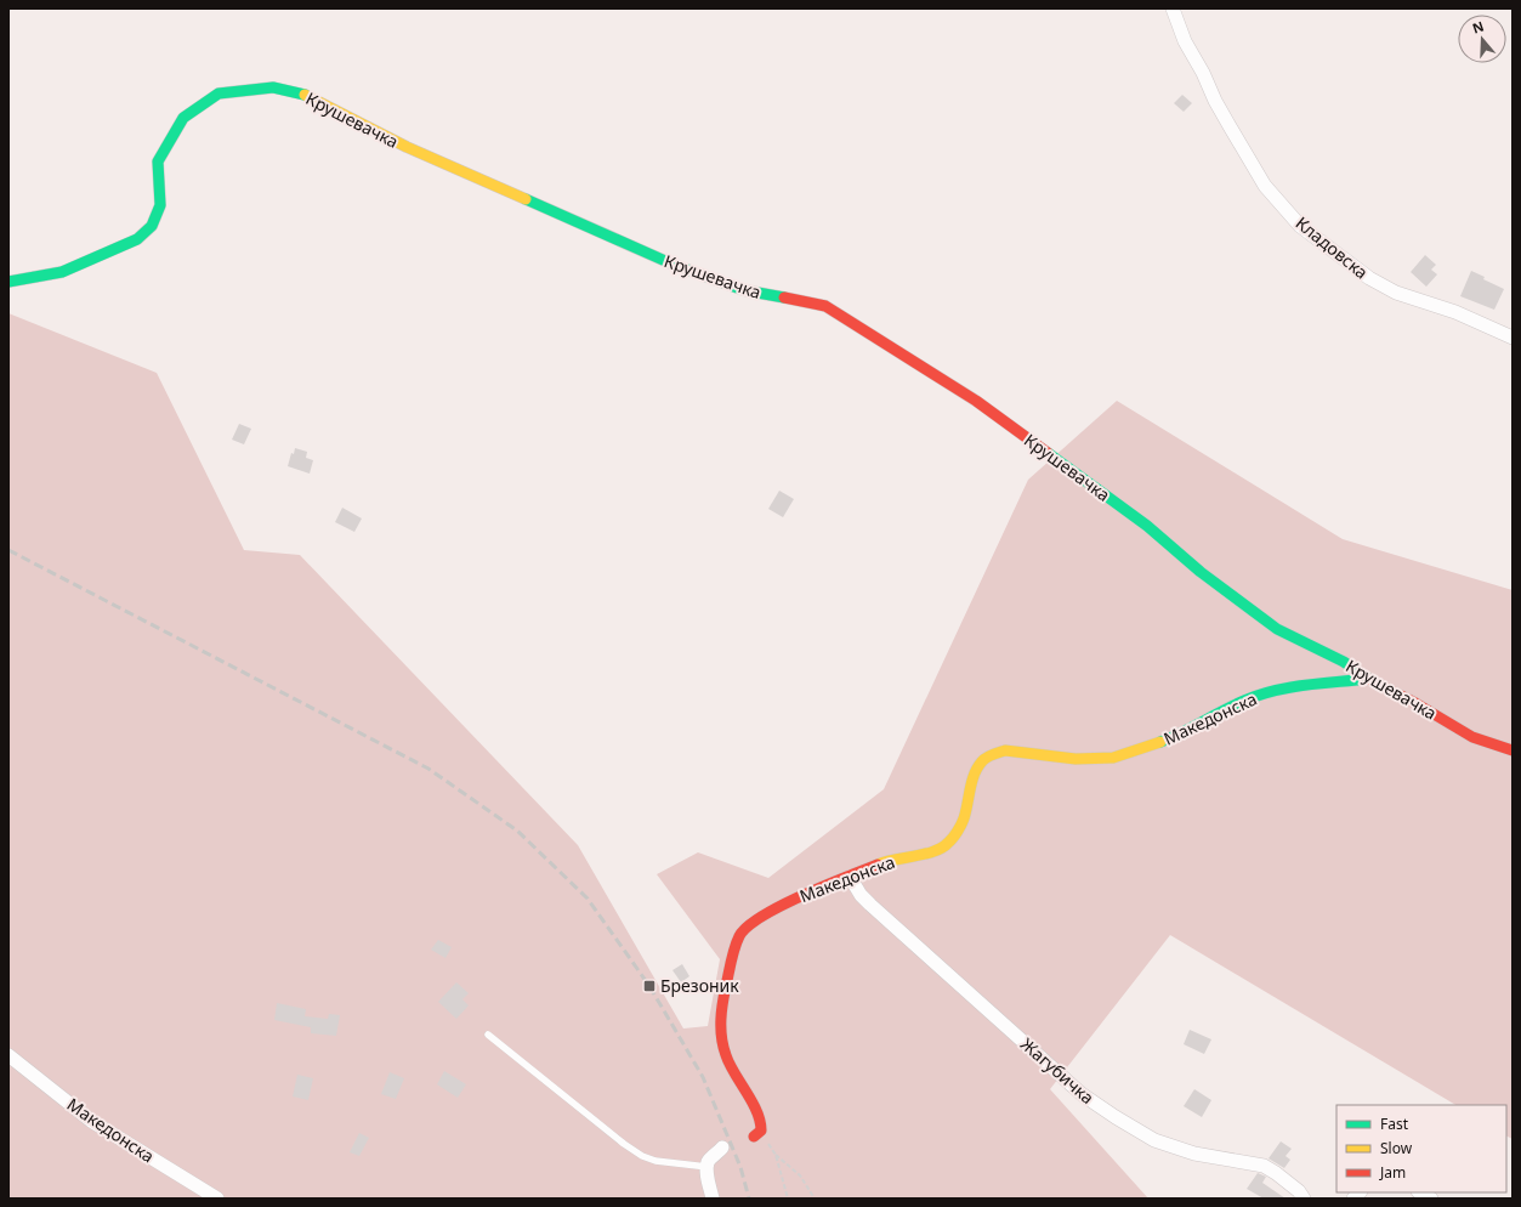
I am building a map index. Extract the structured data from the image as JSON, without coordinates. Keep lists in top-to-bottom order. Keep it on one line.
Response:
{"streets":{"street":["Крушевачка","Кладовска","Македонска","Жагубичка"]},"crossings":[["Крушевачка","Македонска"],["Македонска","Жагубичка"]],"places":{"transit":["Брезоник"]},"legend":["Fast","Slow","Jam"],"north":"top"}
